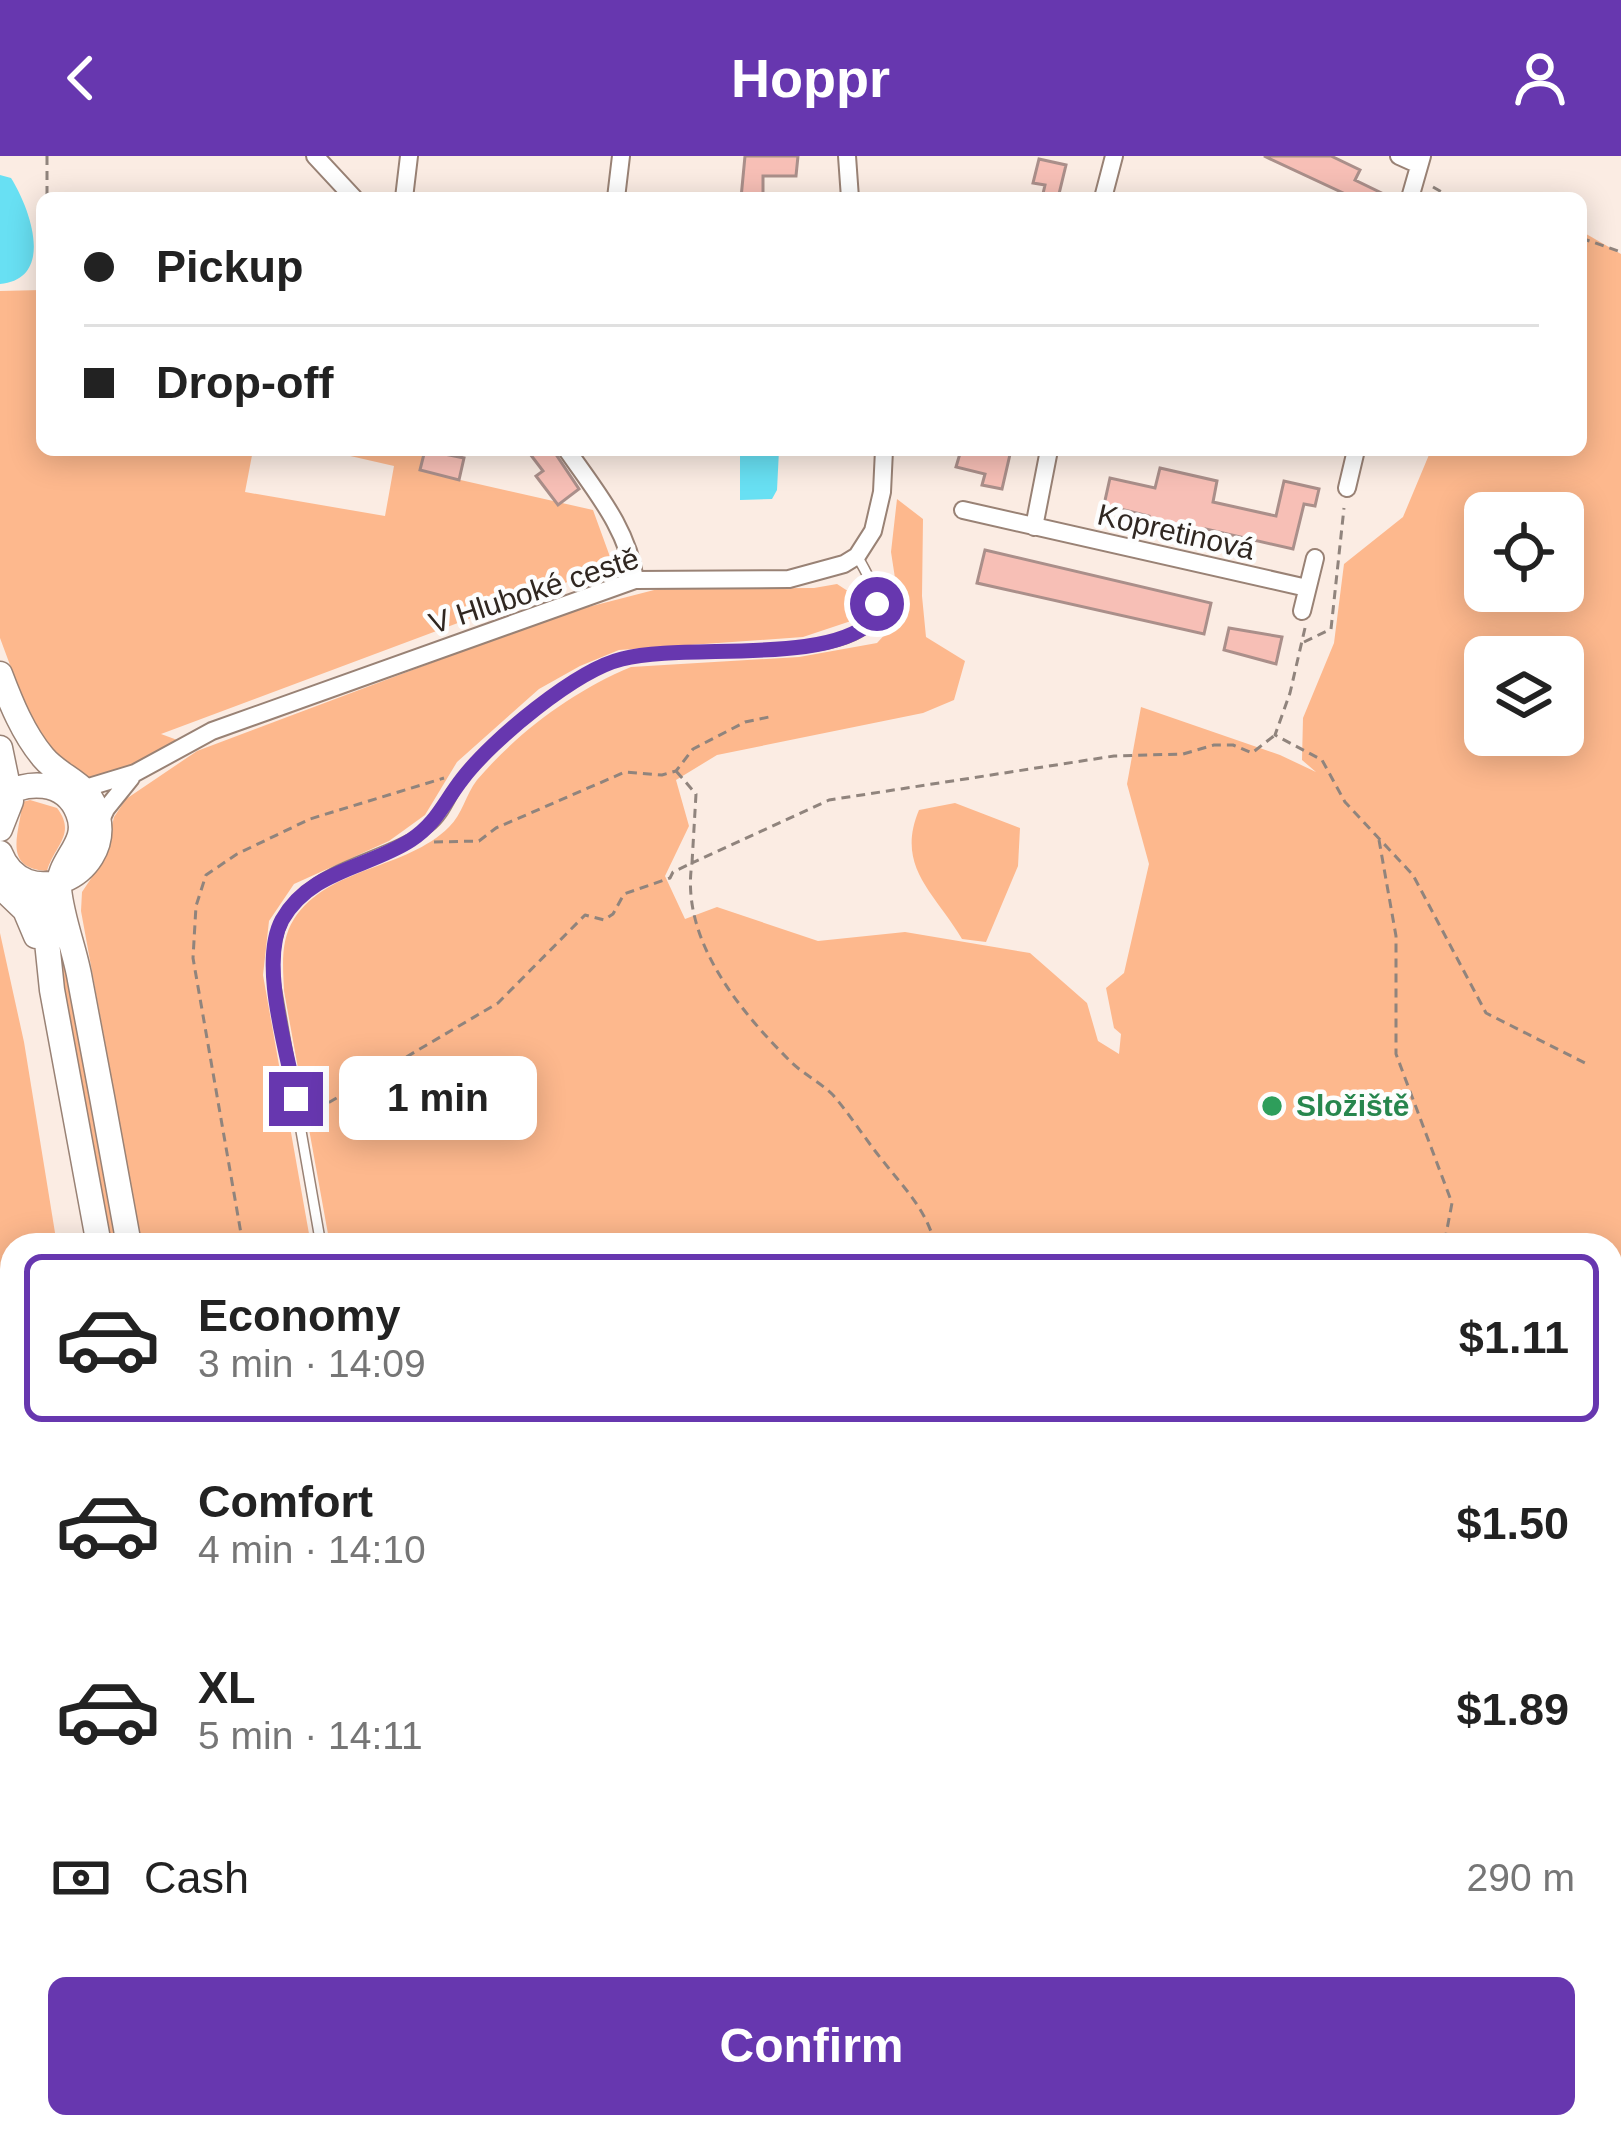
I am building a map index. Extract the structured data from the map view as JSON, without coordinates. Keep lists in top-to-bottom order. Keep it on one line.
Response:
{"streets":{"street":["Kopretinová","V Hluboké cestě"]},"places":["Složiště"],"page":{"header":"Hoppr","banner":["Pickup","Drop-off"],"bubble":"1 min","list":[{"name":"Economy","note":"3 min · 14:09","value":"$1.11"},{"name":"Comfort","note":"4 min · 14:10","value":"$1.50"},{"name":"XL","note":"5 min · 14:11","value":"$1.89"}],"pay":["Cash","290 m"],"buttons":"Confirm"}}
